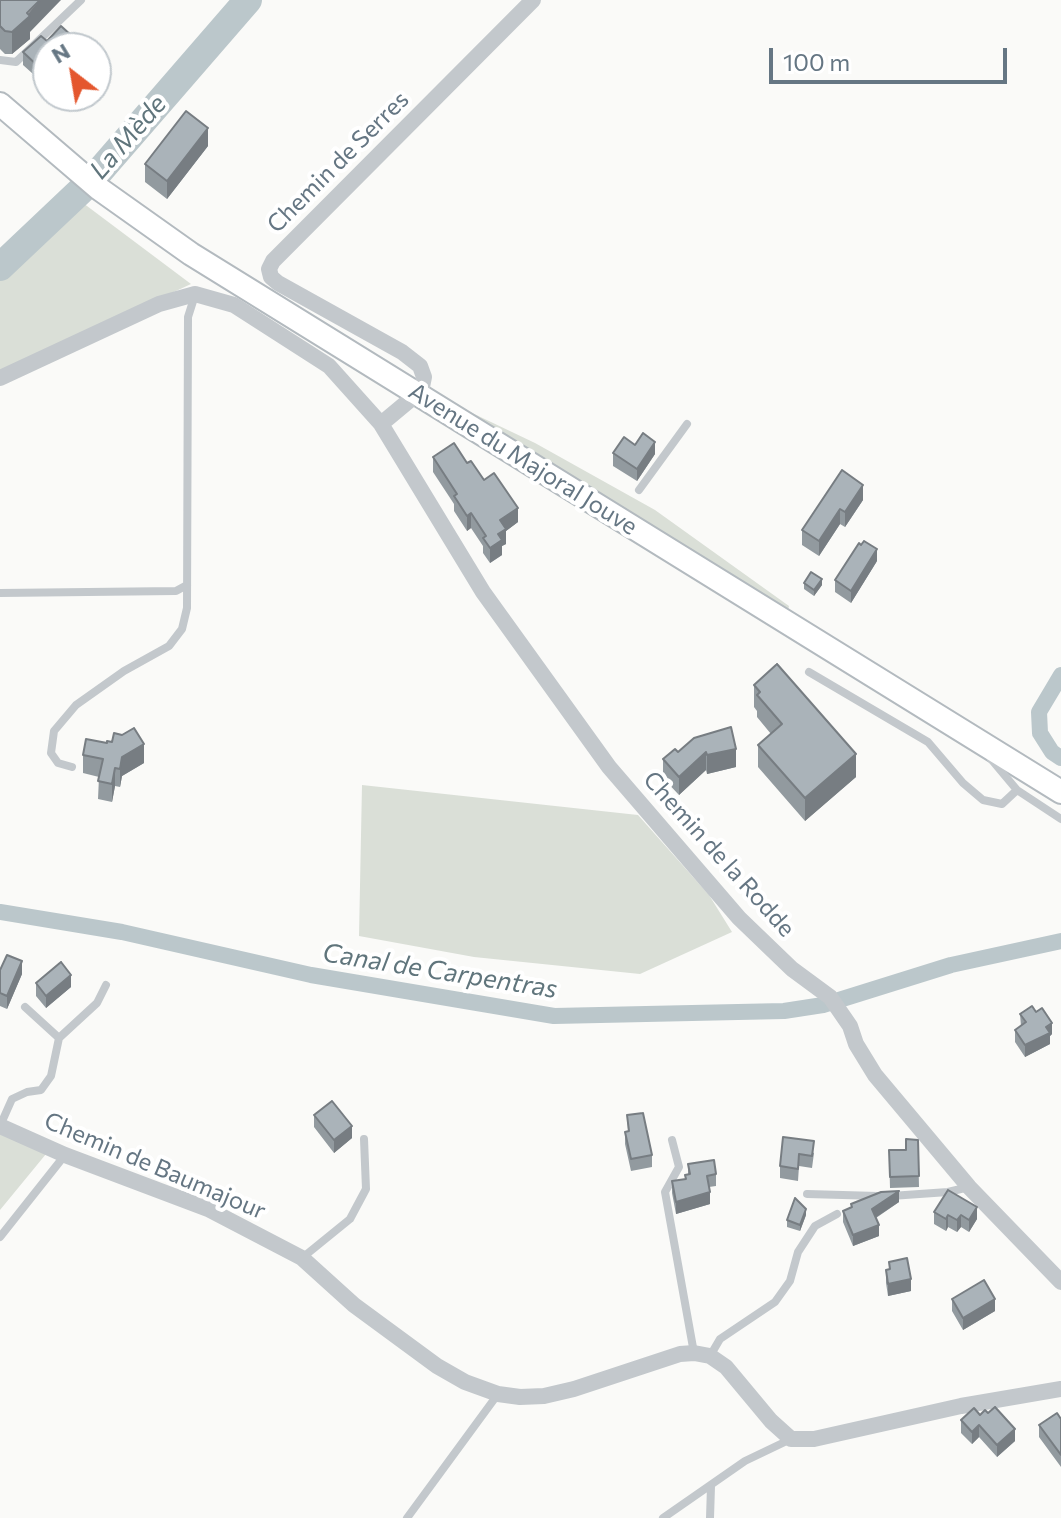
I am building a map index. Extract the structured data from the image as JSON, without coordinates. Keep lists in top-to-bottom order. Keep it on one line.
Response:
{"streets":{"main road":["Avenue du Majoral Jouve"],"street":["Chemin de Serres","Chemin de la Rodde","Chemin de Baumajour"]},"crossings":[["Chemin de Serres","Avenue du Majoral Jouve"]],"water":["La Mède","Canal de Carpentras"],"scale_bar":"100 m","north":"top left"}
